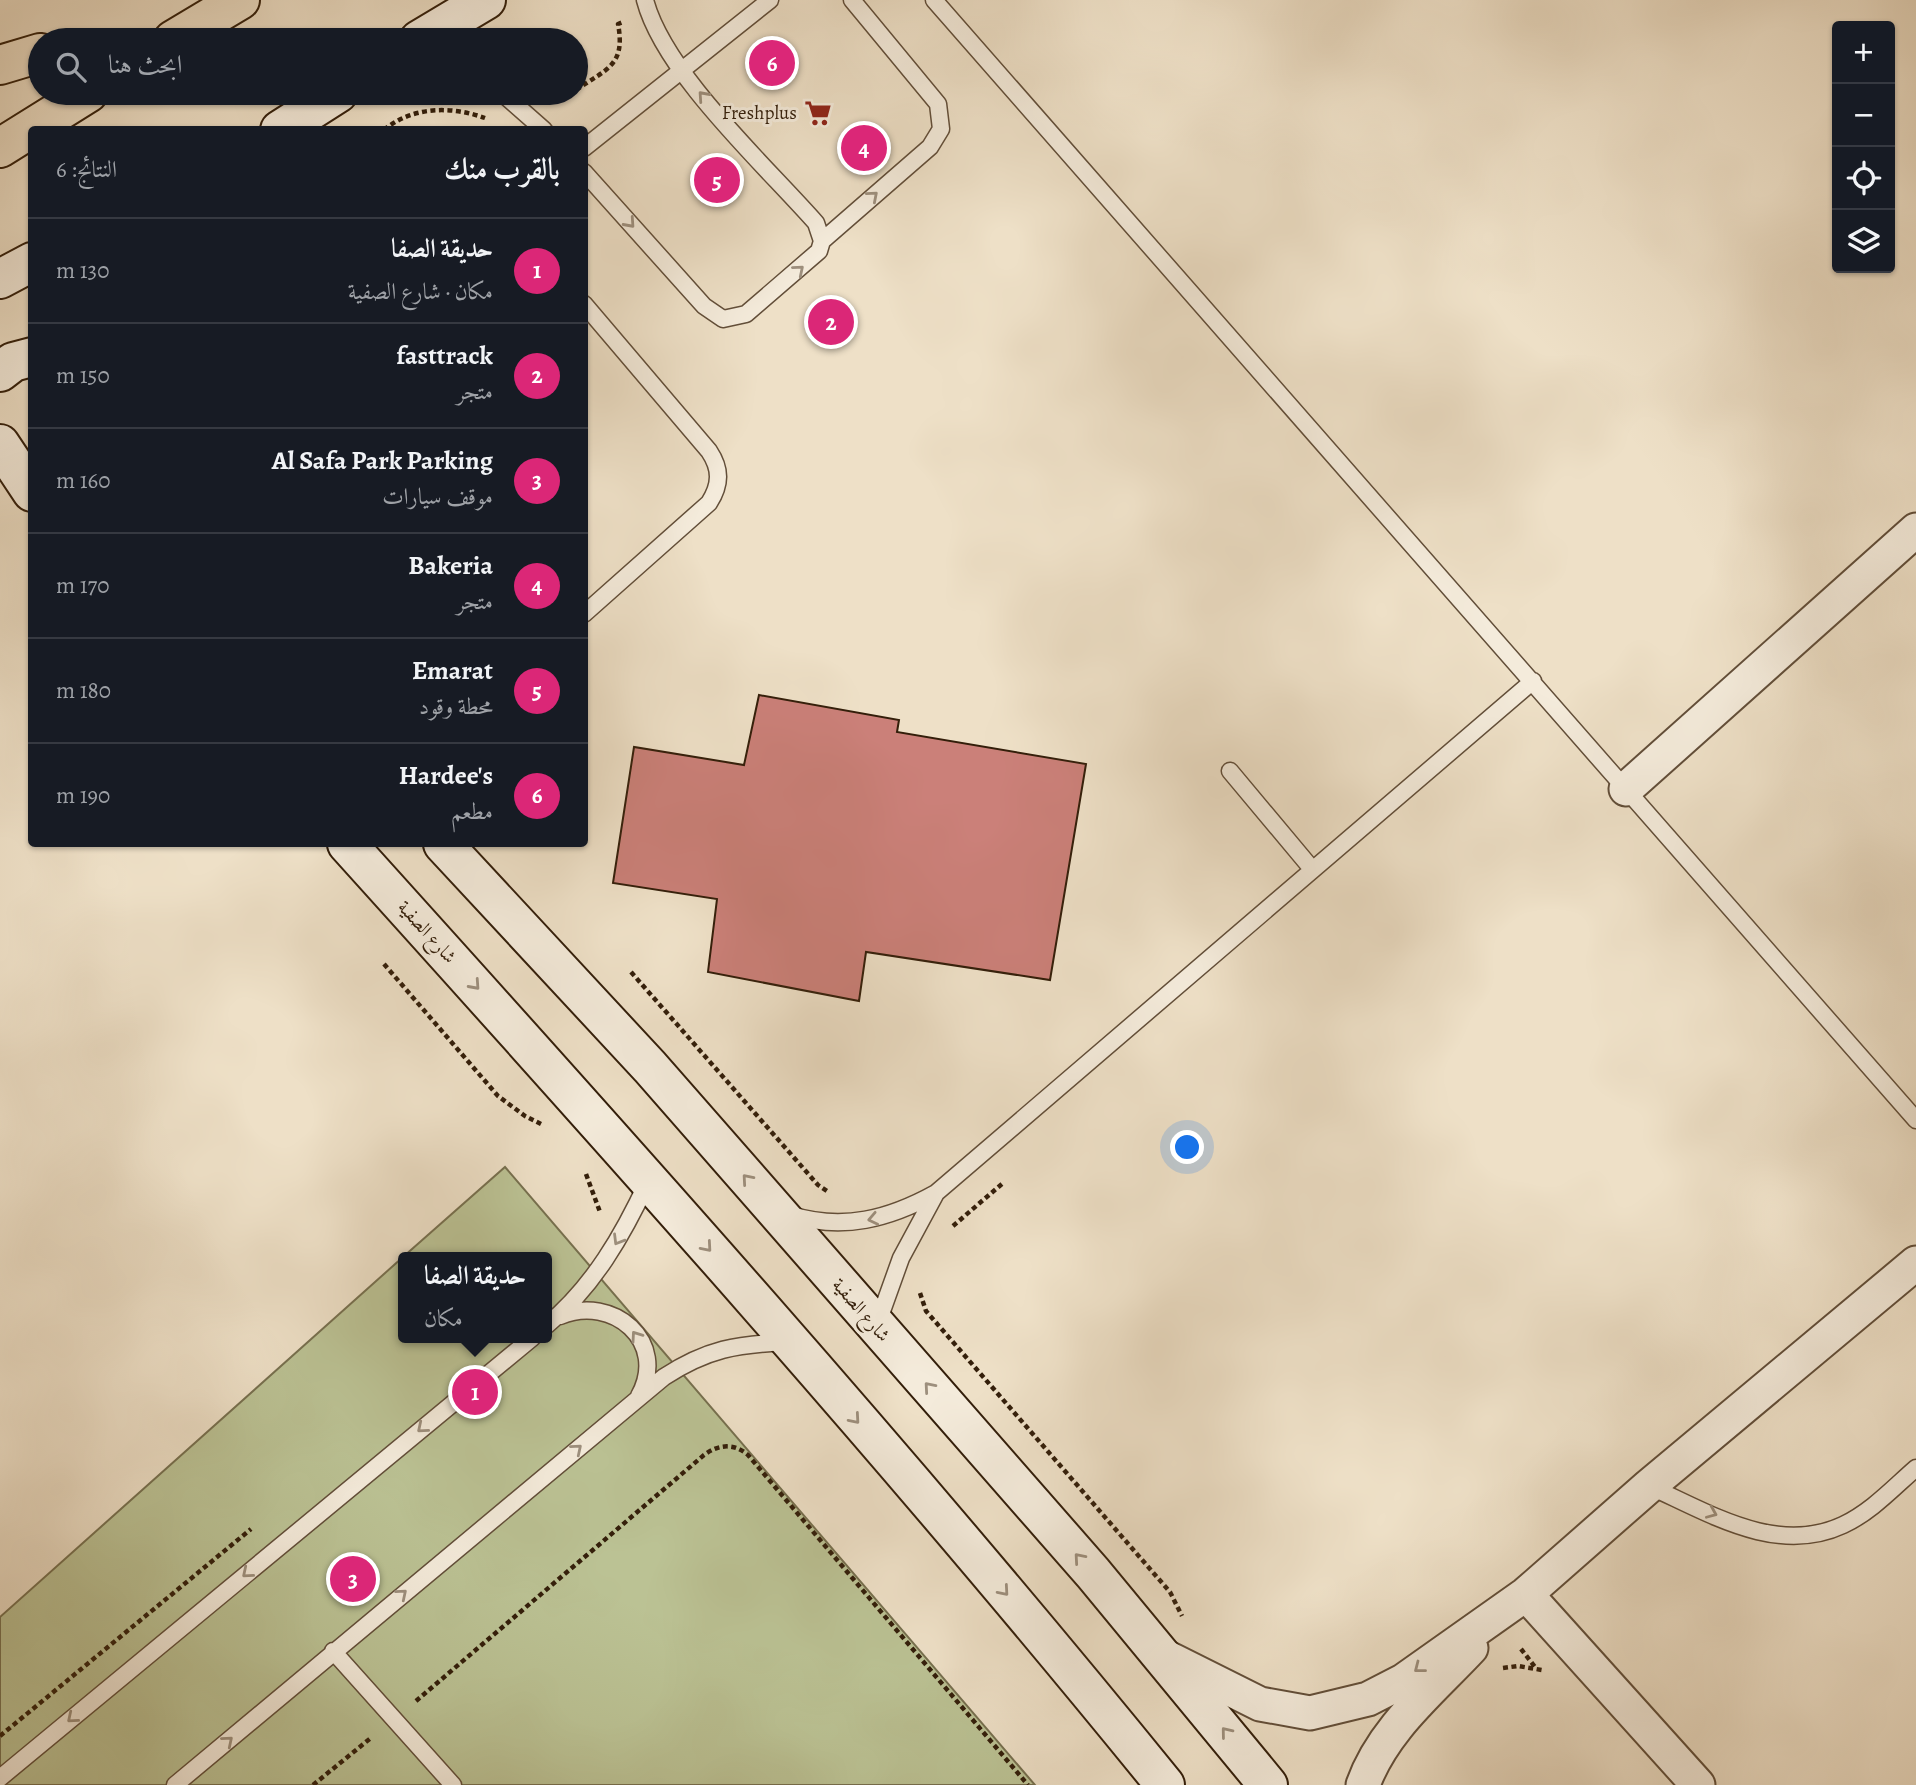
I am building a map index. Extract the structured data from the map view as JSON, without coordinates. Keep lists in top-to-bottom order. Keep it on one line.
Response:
{"streets":{"main road":["شارع الصفية"]},"places":{"supermarket":["Freshplus"]},"page":{"map_buttons":["+","−"],"search":"ابحث هنا","pins":["6","4","5","2","1","3"],"heading":["بالقرب منك","النتائج: 6"],"list":[{"mark":"1","name":"حديقة الصفا","note":"مكان · شارع الصفية","value":"130 m"},{"mark":"2","name":"fasttrack","note":"متجر","value":"150 m"},{"mark":"3","name":"Al Safa Park Parking","note":"موقف سيارات","value":"160 m"},{"mark":"4","name":"Bakeria","note":"متجر","value":"170 m"},{"mark":"5","name":"Emarat","note":"محطة وقود","value":"180 m"},{"mark":"6","name":"Hardee's","note":"مطعم","value":"190 m"}],"popup":["حديقة الصفا","مكان"]}}
